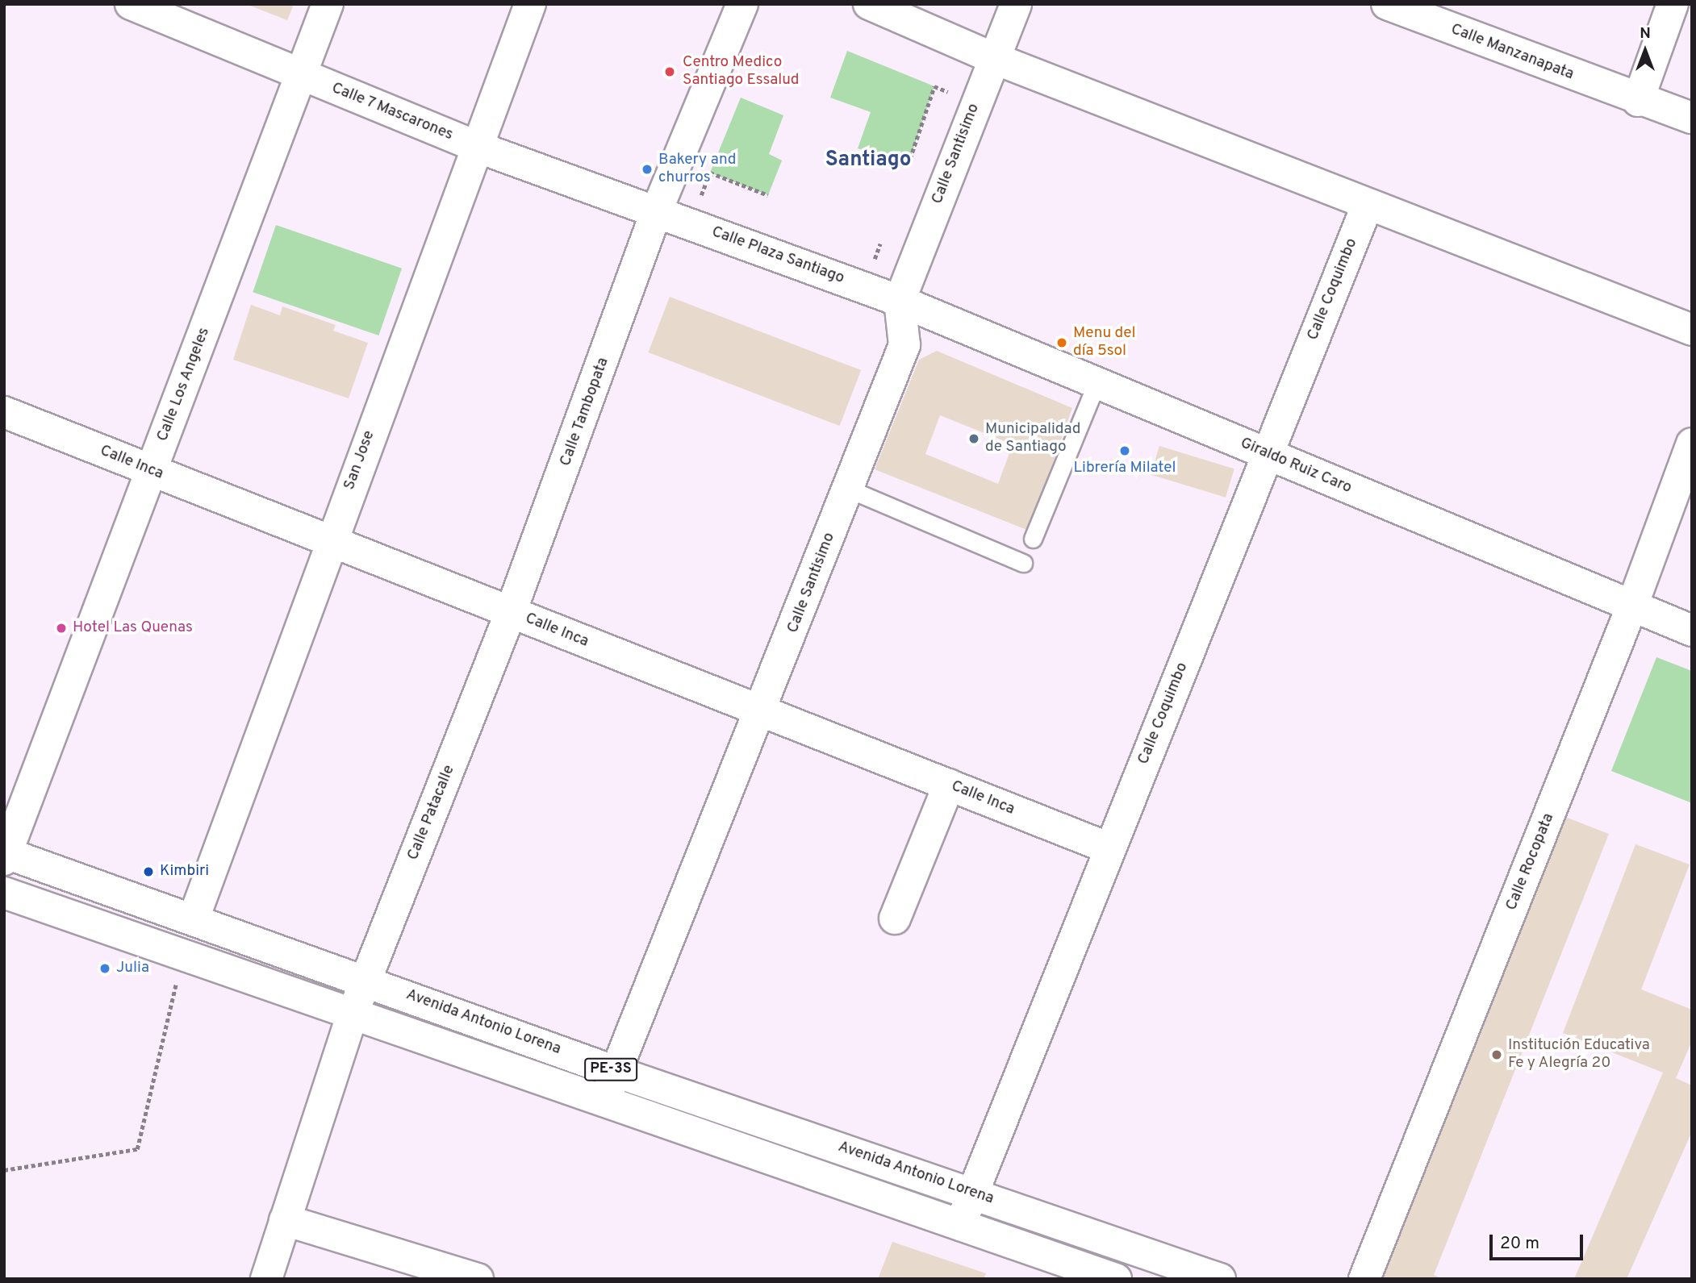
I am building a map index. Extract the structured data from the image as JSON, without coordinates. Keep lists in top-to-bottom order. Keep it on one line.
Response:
{"streets":{"main road":["Calle Manzanapata","Calle 7 Mascarones","Calle Santisimo","Calle Plaza Santiago","Calle Coquimbo","Calle Los Angeles","Calle Tambopata","San Jose","Calle Inca","Giraldo Ruiz Caro","Calle Patacalle","Calle Rocopata","Avenida Antonio Lorena","PE-3S"]},"crossings":[["Calle 7 Mascarones","Calle Plaza Santiago"],["Calle 7 Mascarones","Calle Los Angeles"],["Calle 7 Mascarones","Calle Tambopata"],["Calle 7 Mascarones","San Jose"],["Calle Santisimo","Calle Plaza Santiago"],["Calle Santisimo","Calle Inca"],["Calle Santisimo","Giraldo Ruiz Caro"],["Calle Santisimo","Avenida Antonio Lorena"],["Calle Santisimo","PE-3S"],["Calle Plaza Santiago","Calle Tambopata"],["Calle Plaza Santiago","Giraldo Ruiz Caro"],["Calle Coquimbo","Calle Inca"],["Calle Coquimbo","Giraldo Ruiz Caro"],["Calle Coquimbo","Avenida Antonio Lorena"],["Calle Coquimbo","PE-3S"],["Calle Los Angeles","Calle Inca"],["Calle Los Angeles","Avenida Antonio Lorena"],["Calle Tambopata","Calle Inca"],["Calle Tambopata","Calle Patacalle"],["San Jose","Calle Inca"],["San Jose","Avenida Antonio Lorena"],["Calle Inca","Calle Patacalle"],["Giraldo Ruiz Caro","Calle Rocopata"],["Calle Patacalle","Avenida Antonio Lorena"],["Calle Patacalle","PE-3S"]],"districts":["Santiago"],"places":["Centro Medico Santiago Essalud","Bakery and churros","Menu del día 5sol","Municipalidad de Santiago","Librería Milatel","Hotel Las Quenas","Kimbiri","Julia","Institución Educativa Fe y Alegría 20"],"scale_bar":"20 m","north":"top"}
